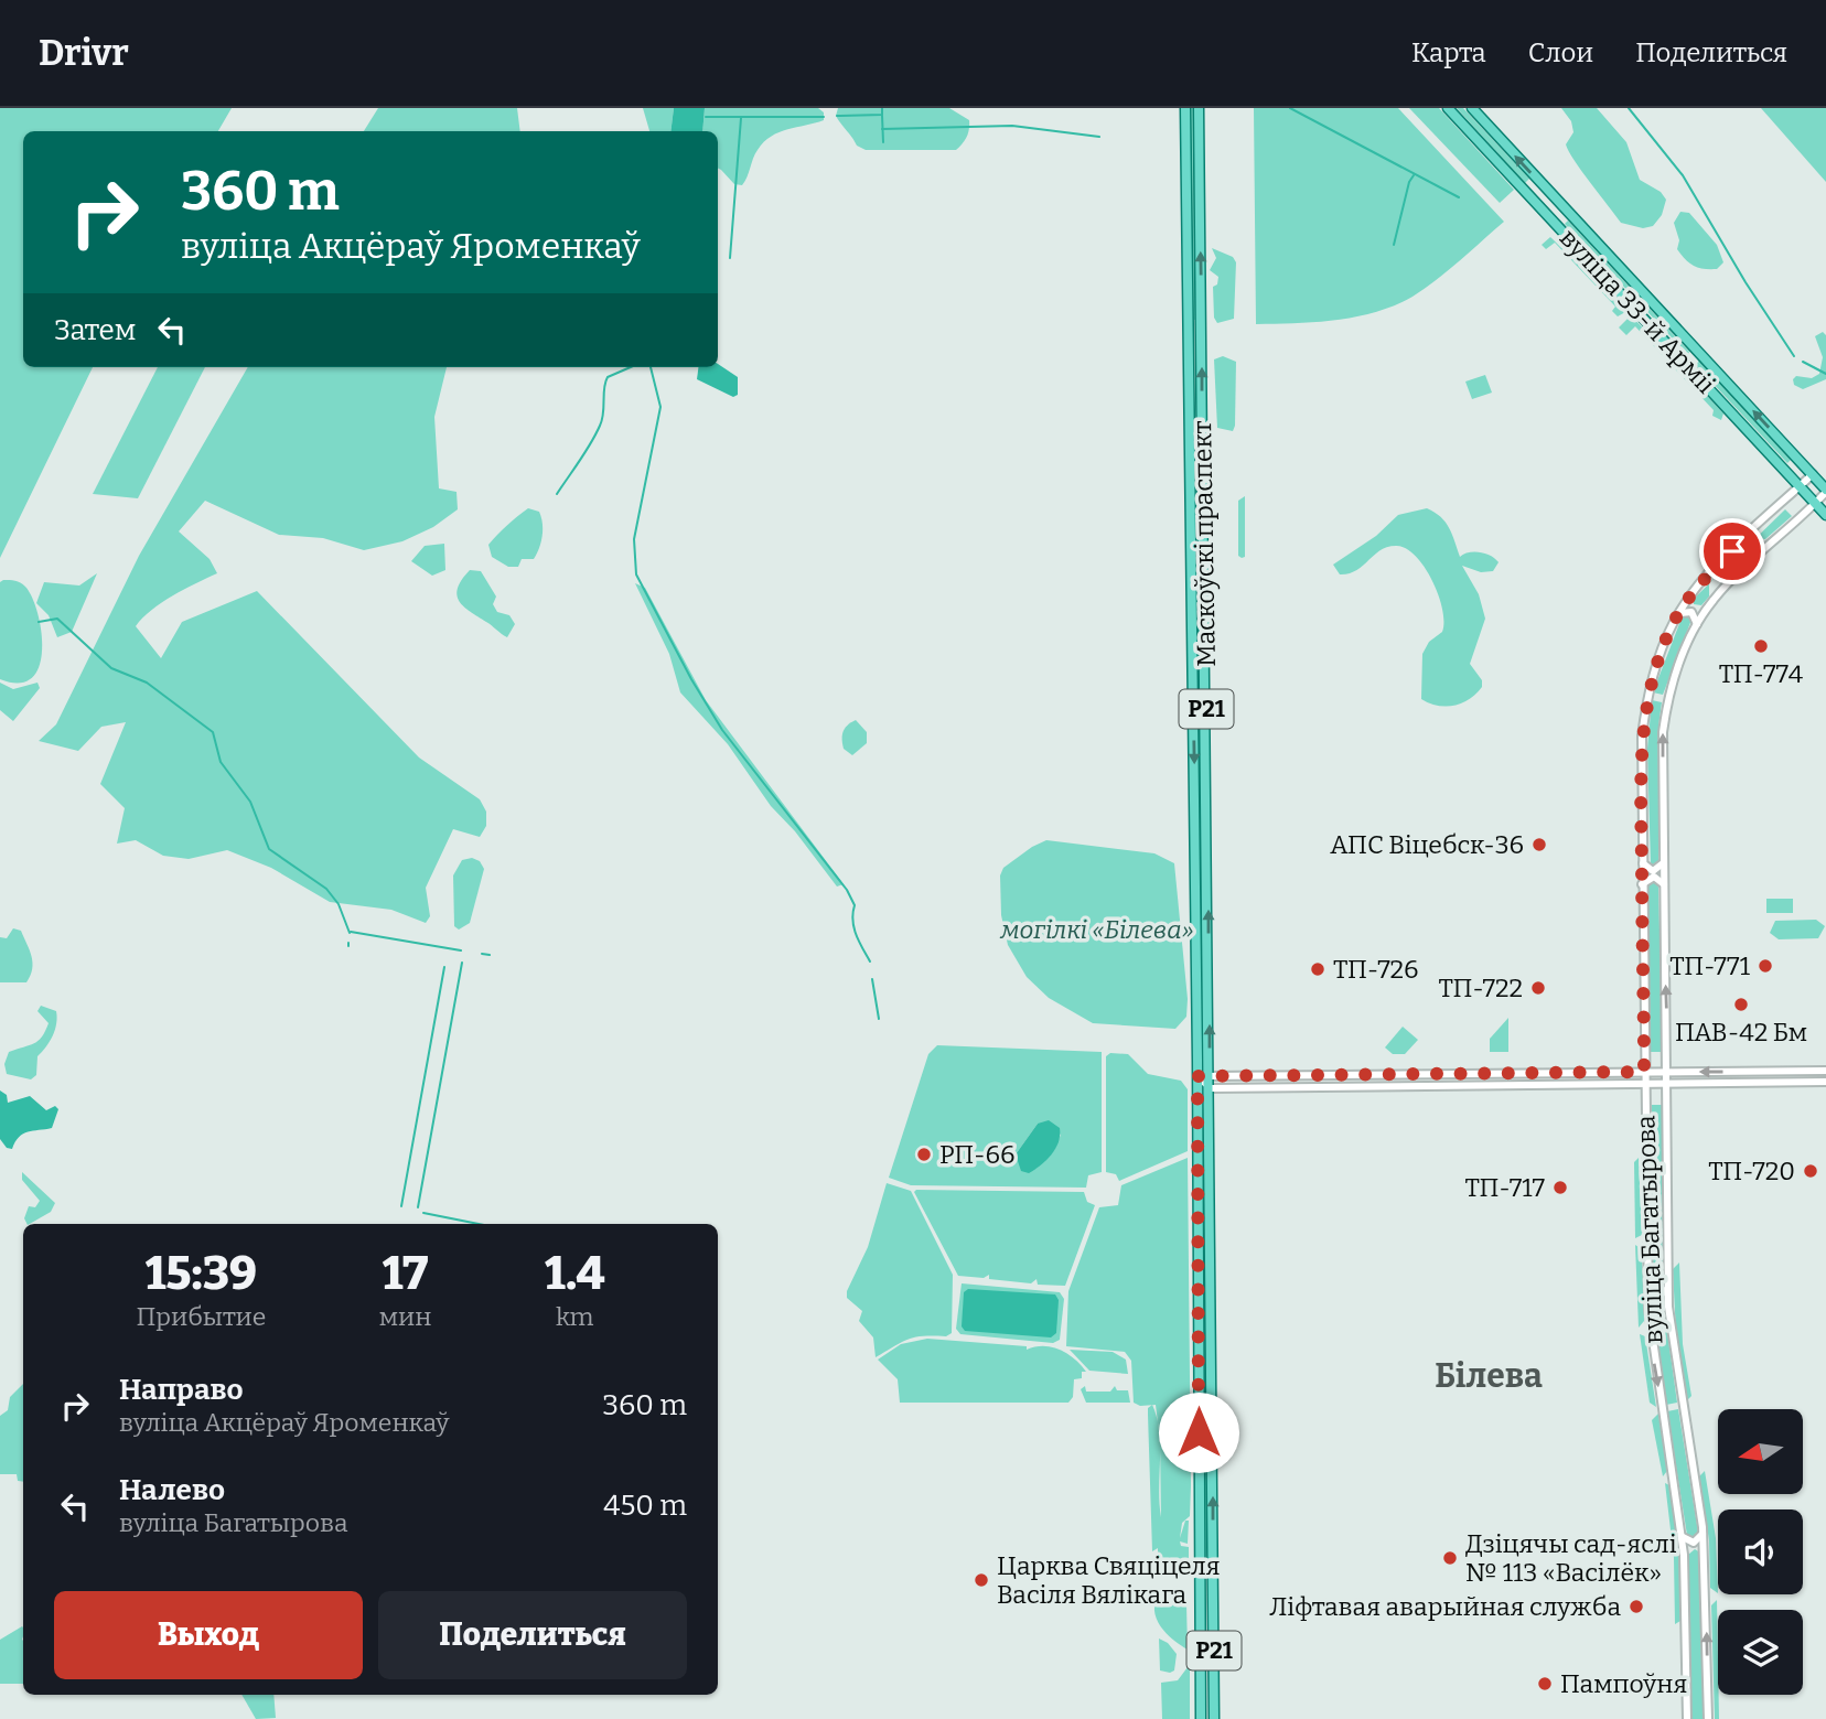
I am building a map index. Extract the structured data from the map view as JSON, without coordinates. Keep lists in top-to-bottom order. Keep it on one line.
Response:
{"streets":{"main road":["вуліца 33-й Арміі","Маскоўскі праспект","Р21"],"street":["вуліца Багатырова"]},"crossings":[["вуліца 33-й Арміі","вуліца Багатырова"]],"districts":["Білева"],"parks":["могілкі «Білева»"],"places":["ТП-774","АПС Віцебск-36","ТП-771","ТП-726","ТП-722","ПАВ-42 Бм","РП-66","ТП-720","ТП-717","Дзіцячы сад-яслі № 113 «Васілёк»","Царква Свяціцеля Васіля Вялікага","Ліфтавая аварыйная служба","Пампоўня"],"north":"left","page":{"header":"Drivr","nav":["Карта","Слои","Поделиться"],"turn":["360 m","вуліца Акцёраў Яроменкаў"],"then":"Затем","eta":["15:39","Прибытие","17","мин","1.4","km"],"list":[{"name":"Направо","note":"вуліца Акцёраў Яроменкаў","value":"360 m"},{"name":"Налево","note":"вуліца Багатырова","value":"450 m"}],"buttons":["Выход","Поделиться"]}}
